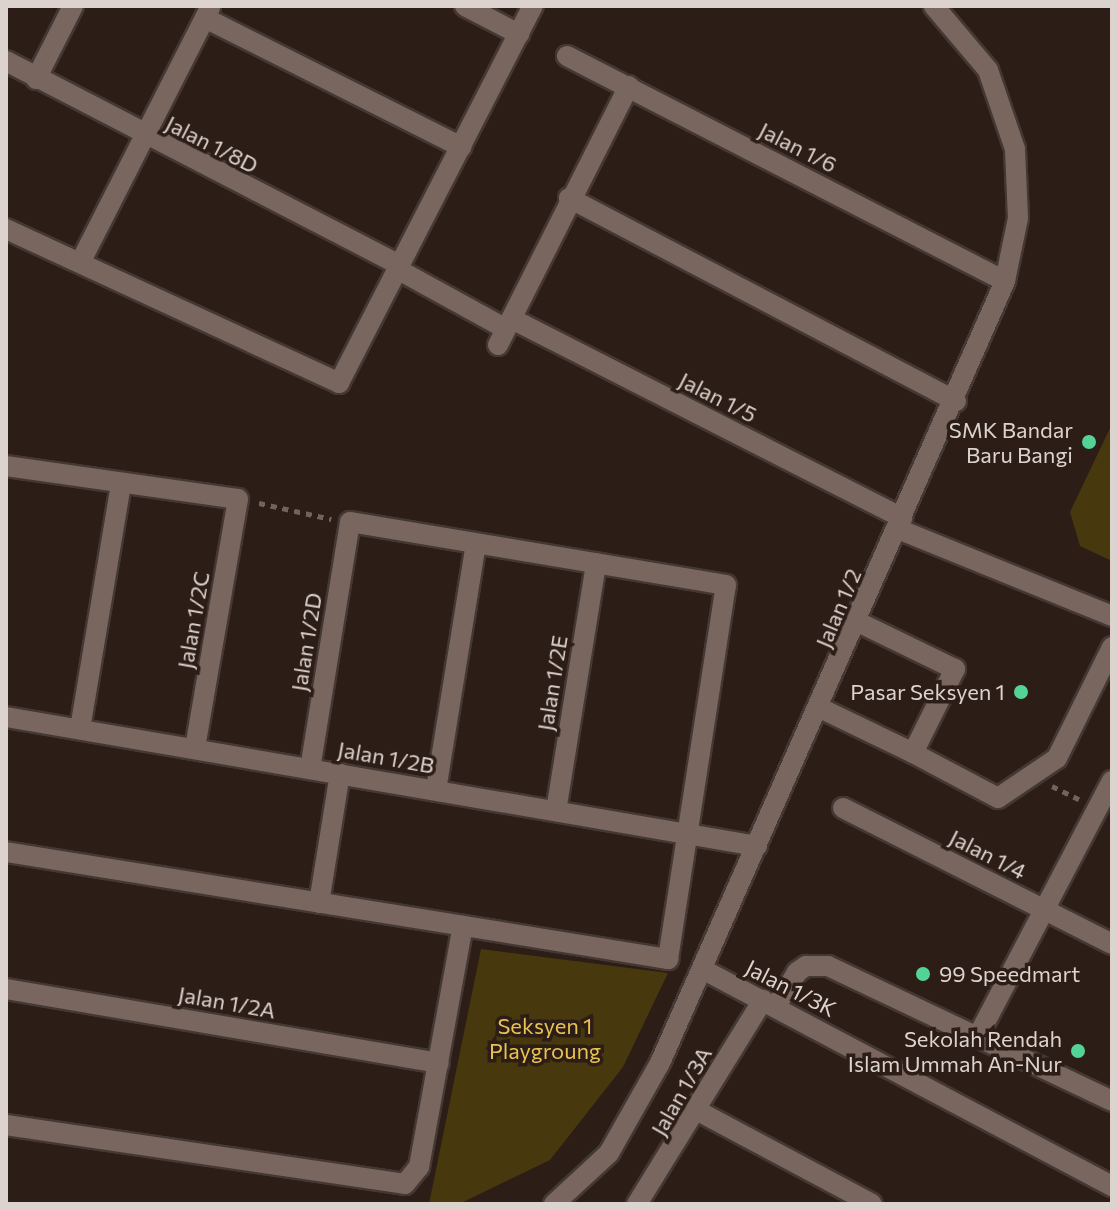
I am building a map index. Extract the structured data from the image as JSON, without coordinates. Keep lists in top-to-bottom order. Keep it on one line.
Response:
{"streets":{"street":["Jalan 1/8D","Jalan 1/6","Jalan 1/5","Jalan 1/2","Jalan 1/2C","Jalan 1/2D","Jalan 1/2E","Jalan 1/2B","Jalan 1/4","Jalan 1/3K","Jalan 1/2A","Jalan 1/3A"]},"crossings":[["Jalan 1/8D","Jalan 1/5"],["Jalan 1/6","Jalan 1/2"],["Jalan 1/5","Jalan 1/2"],["Jalan 1/2","Jalan 1/2B"],["Jalan 1/2","Jalan 1/3K"],["Jalan 1/2C","Jalan 1/2B"],["Jalan 1/2D","Jalan 1/2B"],["Jalan 1/2E","Jalan 1/2B"],["Jalan 1/3K","Jalan 1/3A"]],"parks":["Seksyen 1 Playgroung"],"places":["SMK Bandar Baru Bangi","Pasar Seksyen 1","99 Speedmart","Sekolah Rendah Islam Ummah An-Nur"]}
